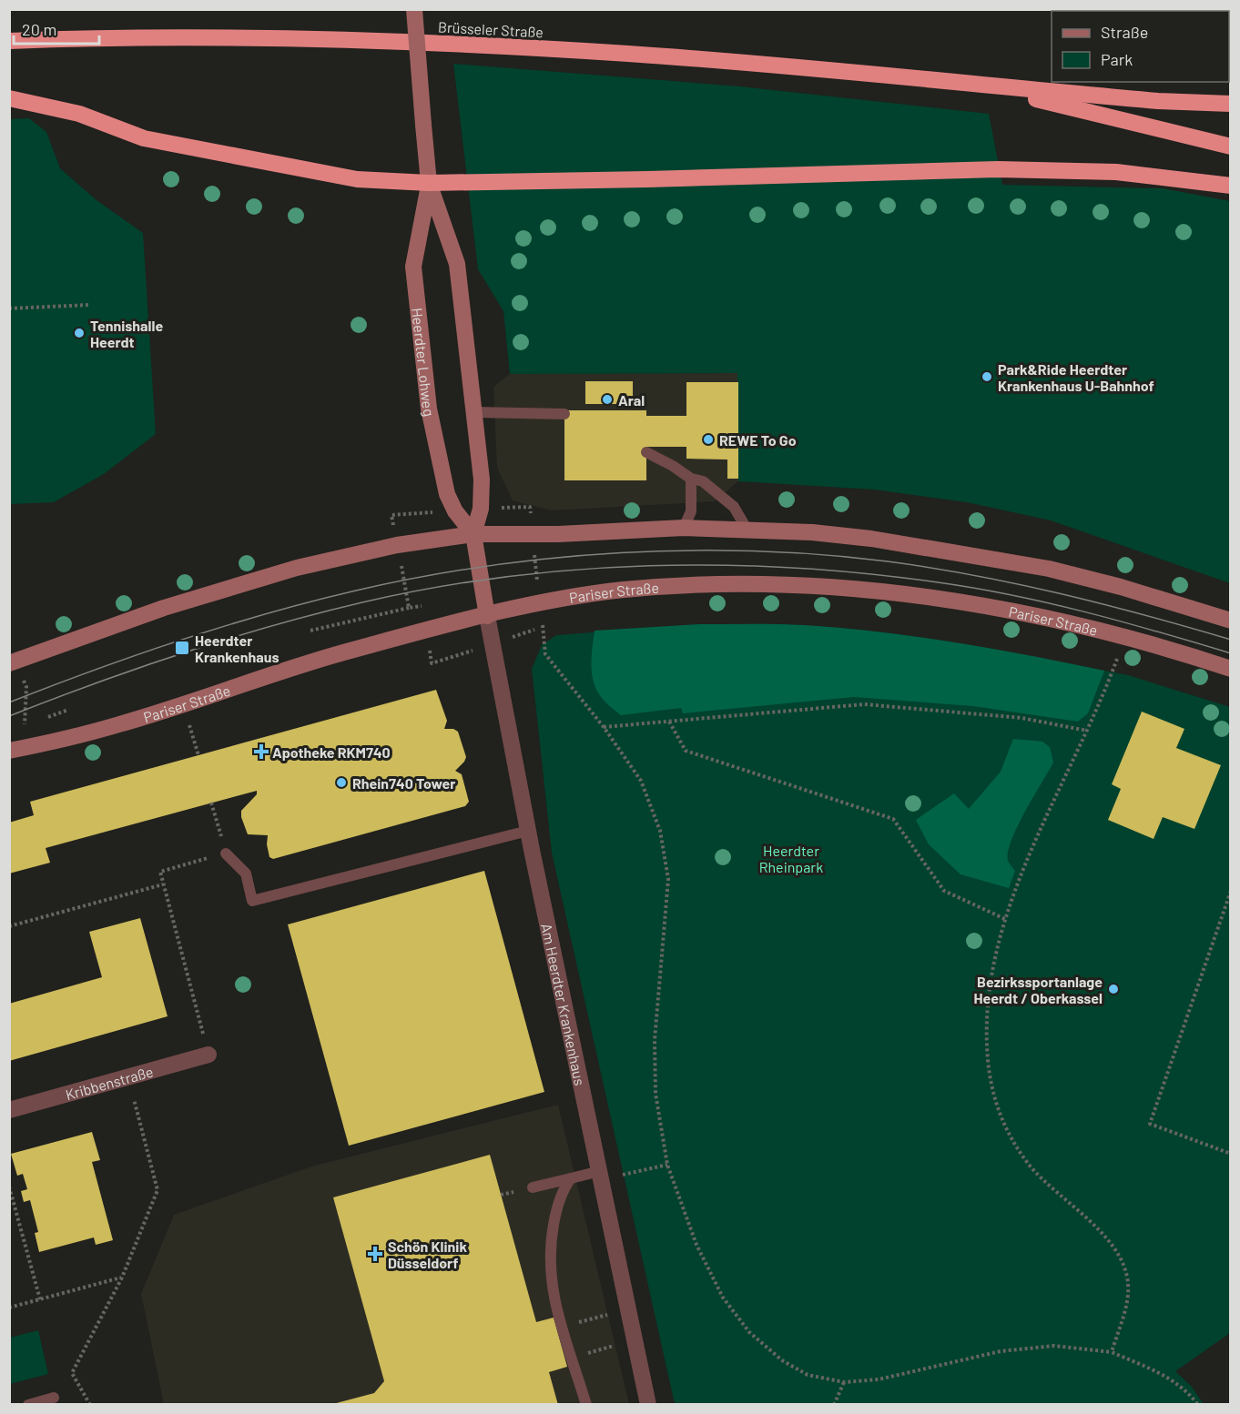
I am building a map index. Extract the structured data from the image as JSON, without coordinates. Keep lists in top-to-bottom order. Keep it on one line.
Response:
{"streets":{"highway":["Brüsseler Straße"],"main road":["Heerdter Lohweg","Pariser Straße"],"street":["Am Heerdter Krankenhaus","Kribbenstraße"]},"crossings":[["Heerdter Lohweg","Pariser Straße"],["Heerdter Lohweg","Am Heerdter Krankenhaus"],["Pariser Straße","Am Heerdter Krankenhaus"]],"parks":["Heerdter Rheinpark"],"places":{"other":["Tennishalle Heerdt","Park&Ride Heerdter Krankenhaus U-Bahnhof","Aral","REWE To Go","Rhein740 Tower","Bezirkssportanlage Heerdt / Oberkassel"],"transit":["Heerdter Krankenhaus"],"health":["Apotheke RKM740","Schön Klinik Düsseldorf"]},"legend":["Straße","Park"],"scale_bar":"20 m"}
